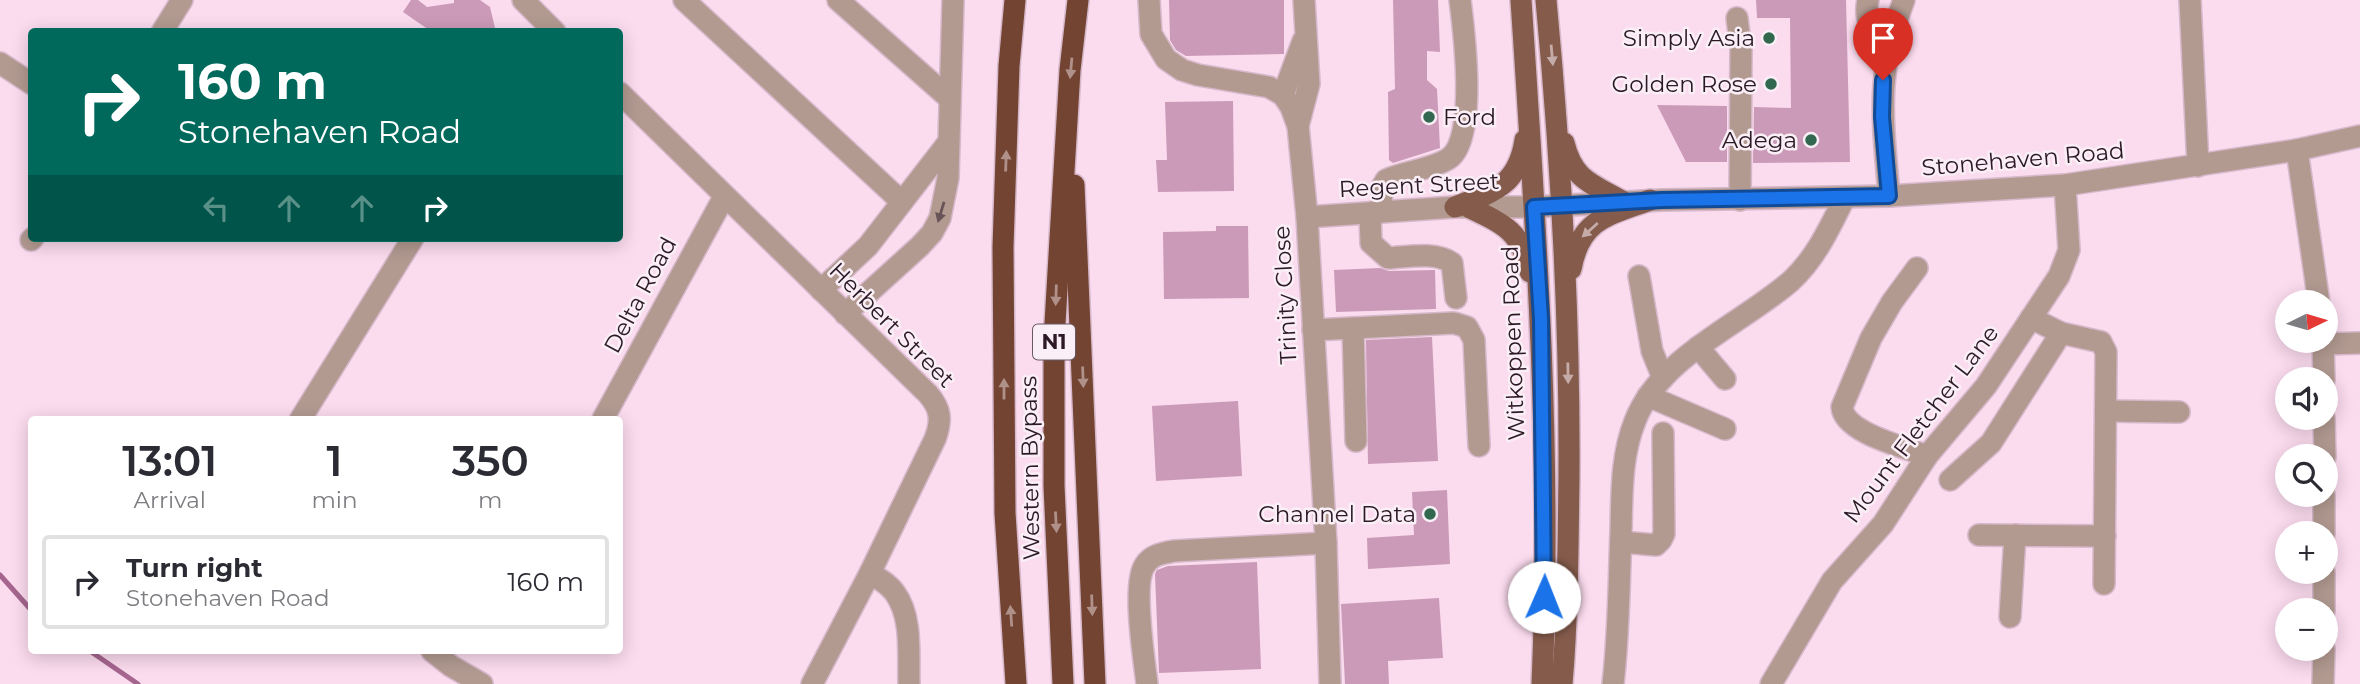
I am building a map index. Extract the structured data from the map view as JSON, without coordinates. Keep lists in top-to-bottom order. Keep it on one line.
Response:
{"streets":{"highway":["N1","Western Bypass"],"main road":["Witkoppen Road"],"street":["Stonehaven Road","Regent Street","Delta Road","Trinity Close","Herbert Street","Mount Fletcher Lane"]},"crossings":[["Stonehaven Road","Regent Street"],["Stonehaven Road","Mount Fletcher Lane"],["Regent Street","Trinity Close"],["Regent Street","Witkoppen Road"],["Delta Road","Herbert Street"]],"places":["Simply Asia","Golden Rose","Ford","Adega","Channel Data"],"north":"right","page":{"turn":["160 m","Stonehaven Road"],"map_buttons":["+","−"],"eta":["13:01","Arrival","1","min","350","m"],"list":[{"name":"Turn right","note":"Stonehaven Road","value":"160 m"}]}}
